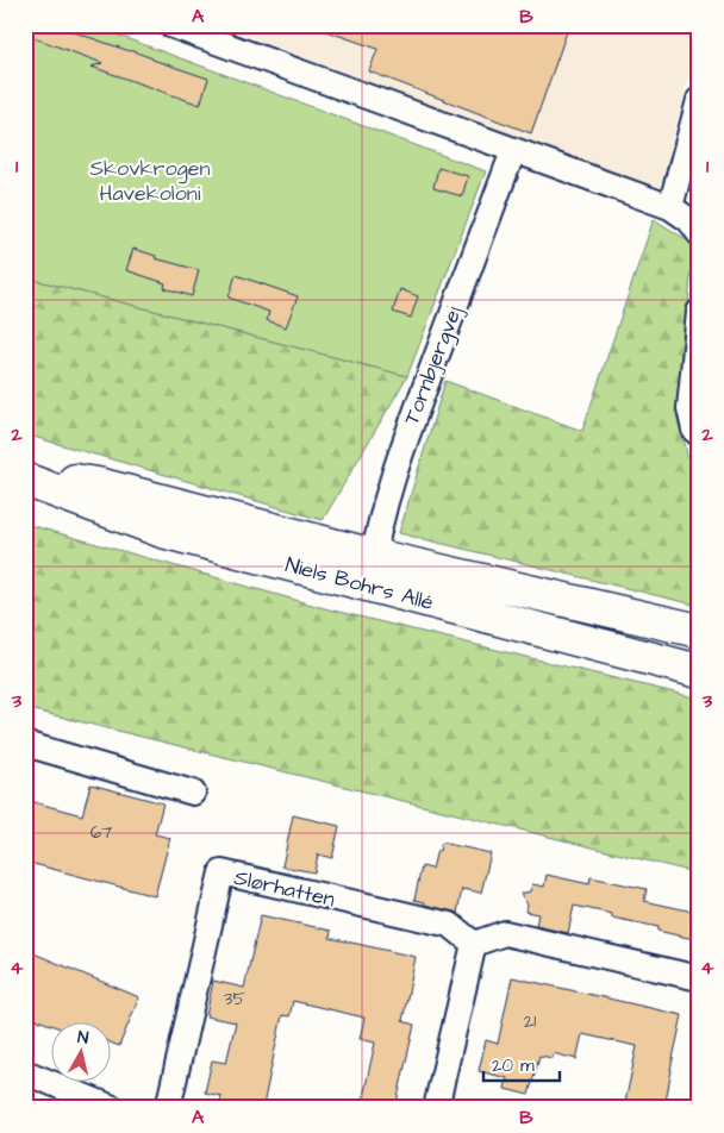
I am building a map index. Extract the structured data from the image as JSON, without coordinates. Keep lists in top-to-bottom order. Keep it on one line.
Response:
{"streets":{"street":["Tornbjergvej","Niels Bohrs Allé","Slørhatten"]},"crossings":[["Tornbjergvej","Niels Bohrs Allé"]],"parks":["Skovkrogen Havekoloni"],"house_numbers":["67","35","21"],"scale_bar":"20 m","north":"top","grid":{"columns":["A","B"],"rows":["1","2","3","4"]}}
